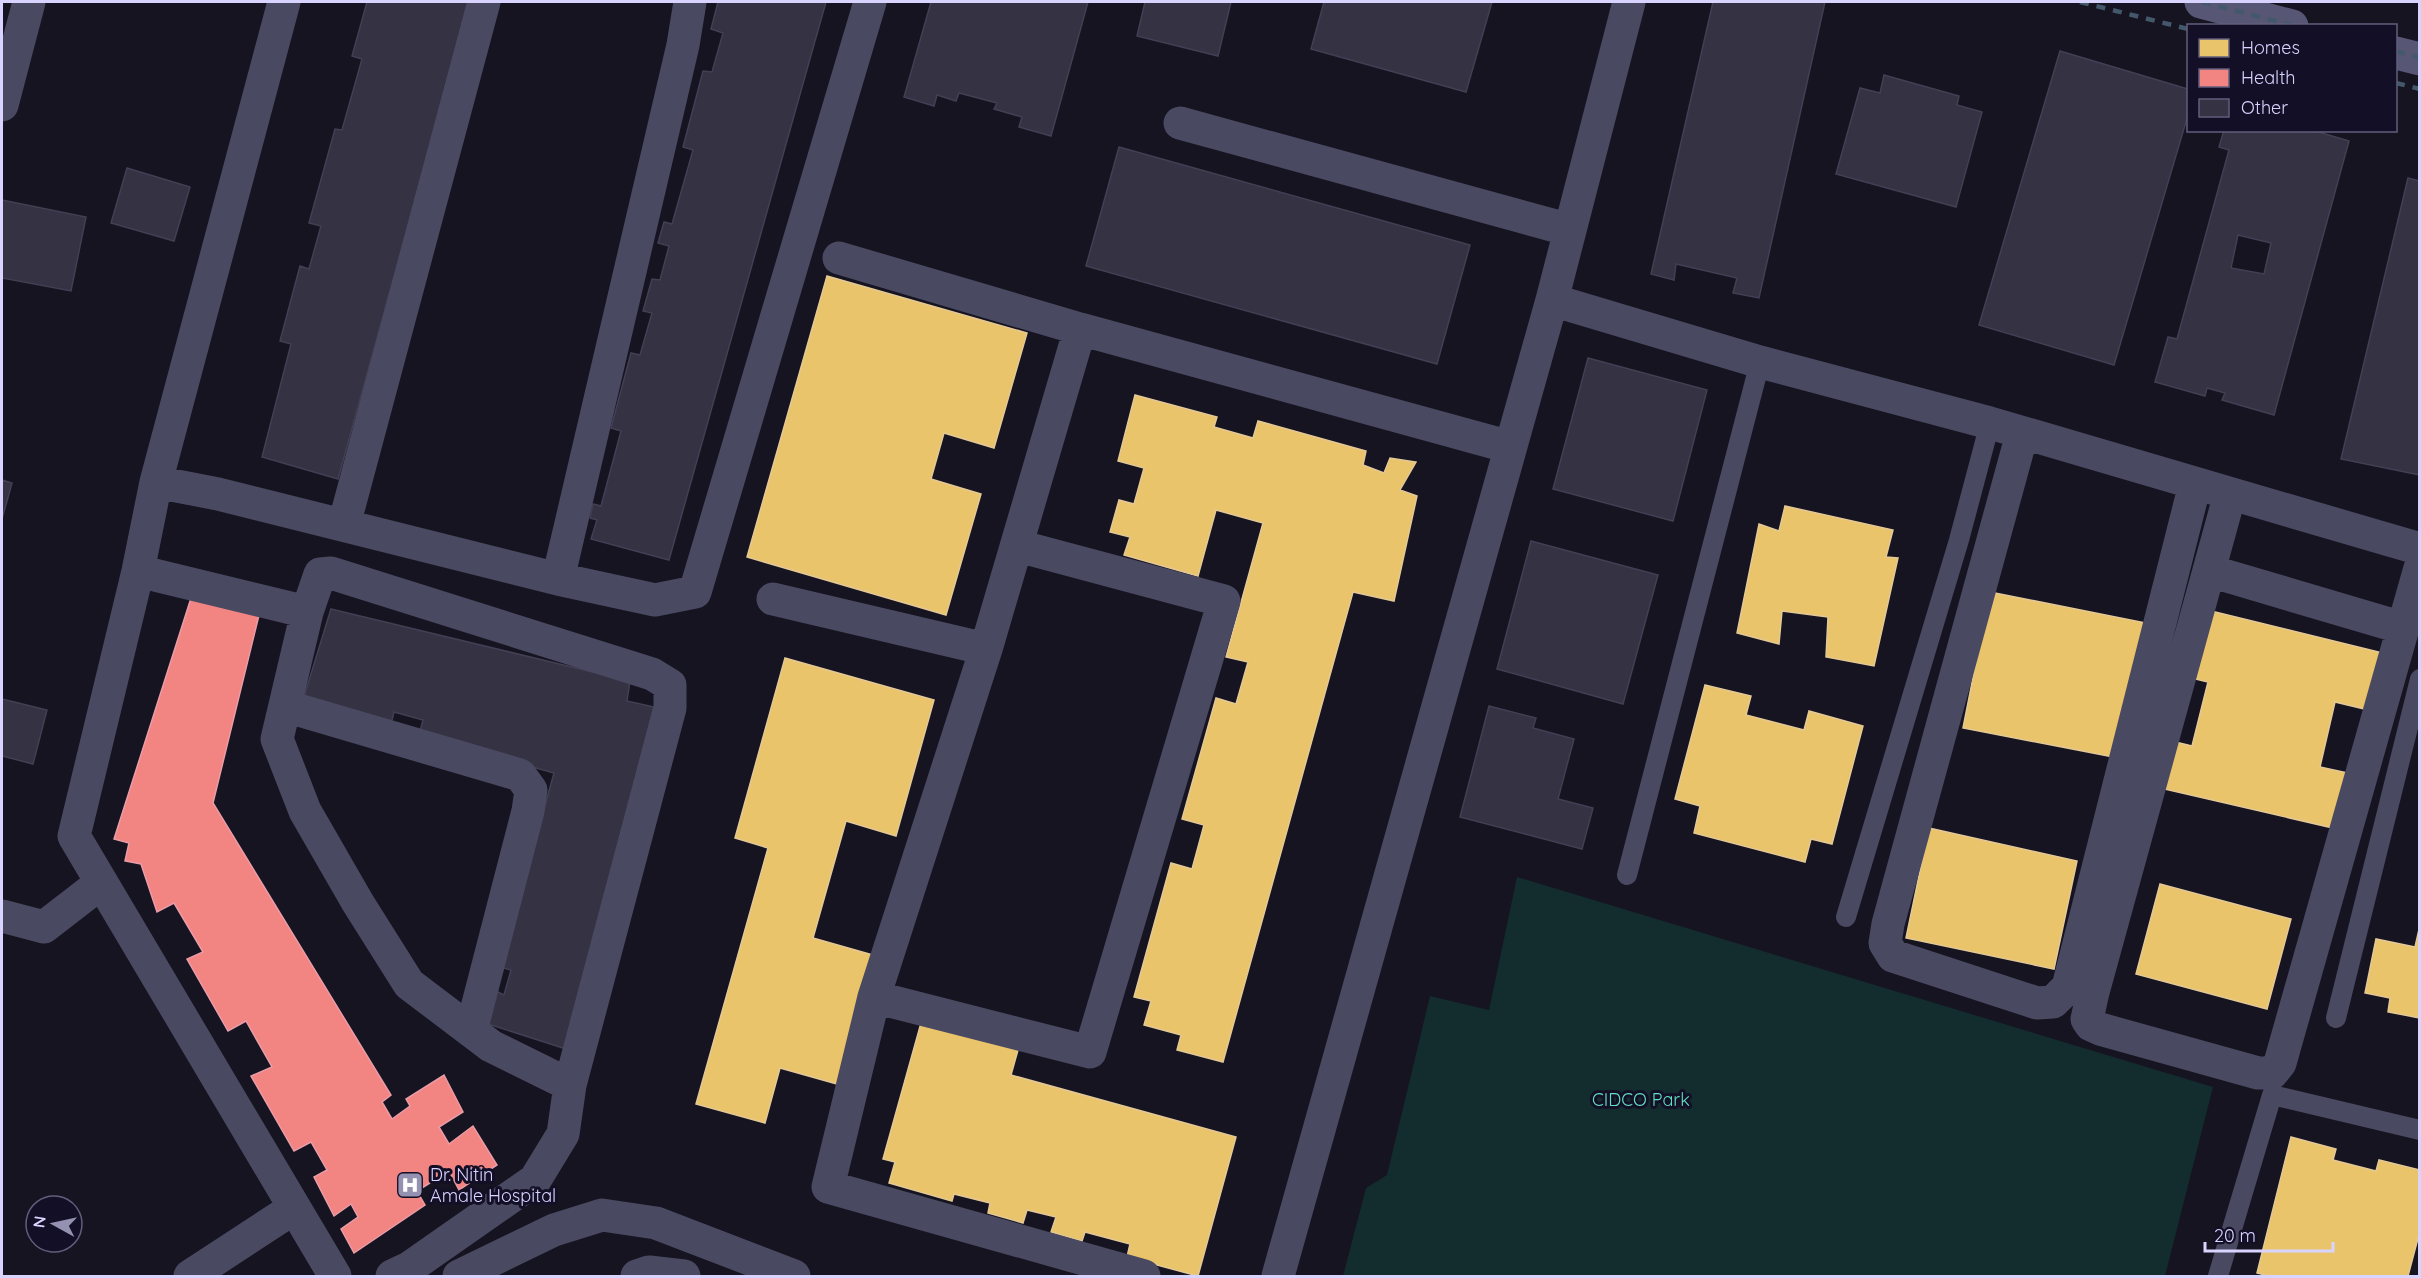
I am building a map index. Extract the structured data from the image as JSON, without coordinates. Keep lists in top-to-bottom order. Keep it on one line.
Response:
{"parks":["CIDCO Park"],"places":{"hospital":["Dr. Nitin Amale Hospital"]},"legend":["Homes","Health","Other"],"scale_bar":"20 m","north":"left"}
